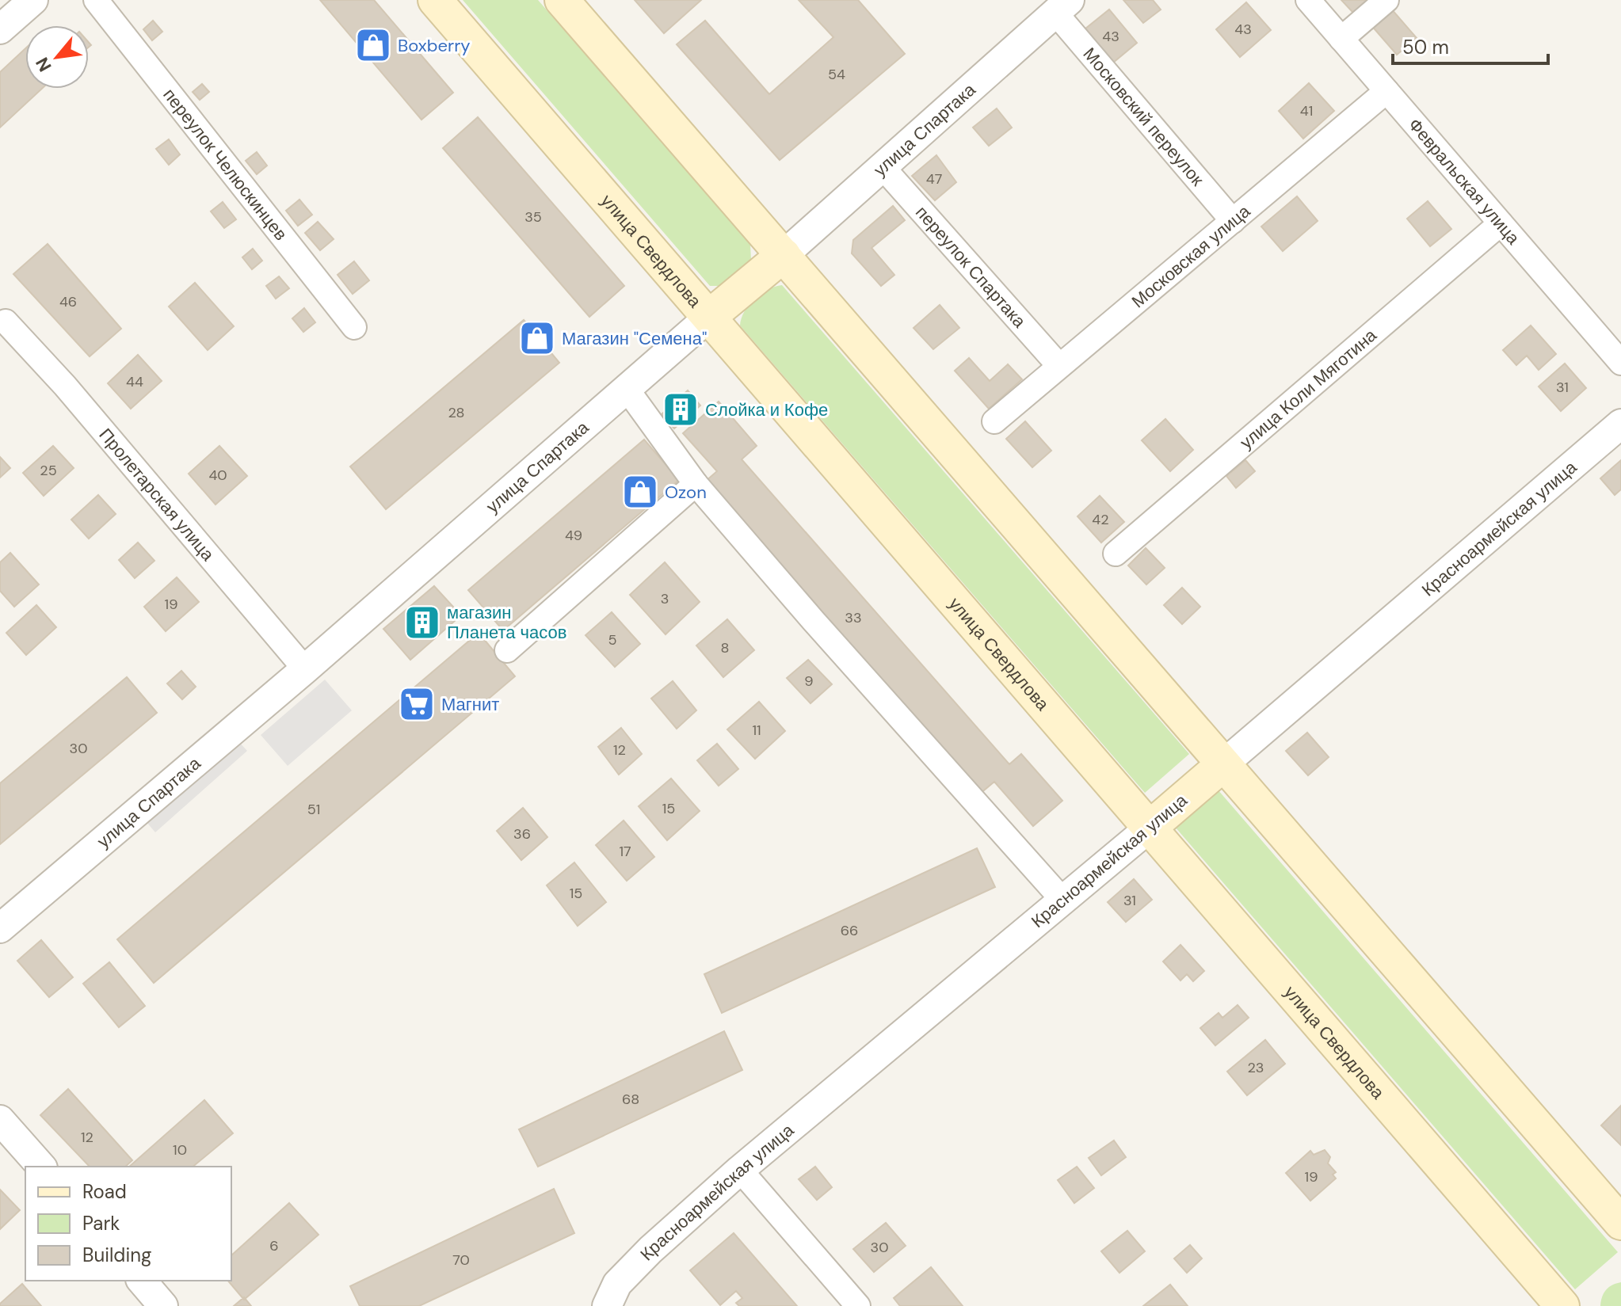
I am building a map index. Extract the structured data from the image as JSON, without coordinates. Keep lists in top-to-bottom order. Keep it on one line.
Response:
{"streets":{"main road":["улица Спартака","улица Свердлова","Красноармейская улица"],"street":["Московский переулок","переулок Челюскинцев","Февральская улица","Московская улица","переулок Спартака","улица Коли Мяготина","Пролетарская улица"]},"crossings":[["Московский переулок","улица Спартака"],["Московский переулок","Московская улица"],["улица Спартака","улица Свердлова"],["улица Спартака","переулок Спартака"],["улица Спартака","Пролетарская улица"],["Февральская улица","Московская улица"],["Февральская улица","улица Коли Мяготина"],["улица Свердлова","Красноармейская улица"],["Московская улица","переулок Спартака"]],"places":{"shop":["Boxberry","Магазин \"Семена\"","Ozon"],"building":["Слойка и Кофе","магазин Планета часов"],"supermarket":["Магнит"]},"house_numbers":["43","43","54","41","47","35","46","44","31","28","25","40","42","49","3","19","33","5","8","9","11","30","12","15","51","36","17","15","31","66","23","68","12","10","19","6","30","70"],"legend":["Road","Park","Building"],"scale_bar":"50 m","north":"bottom left"}
